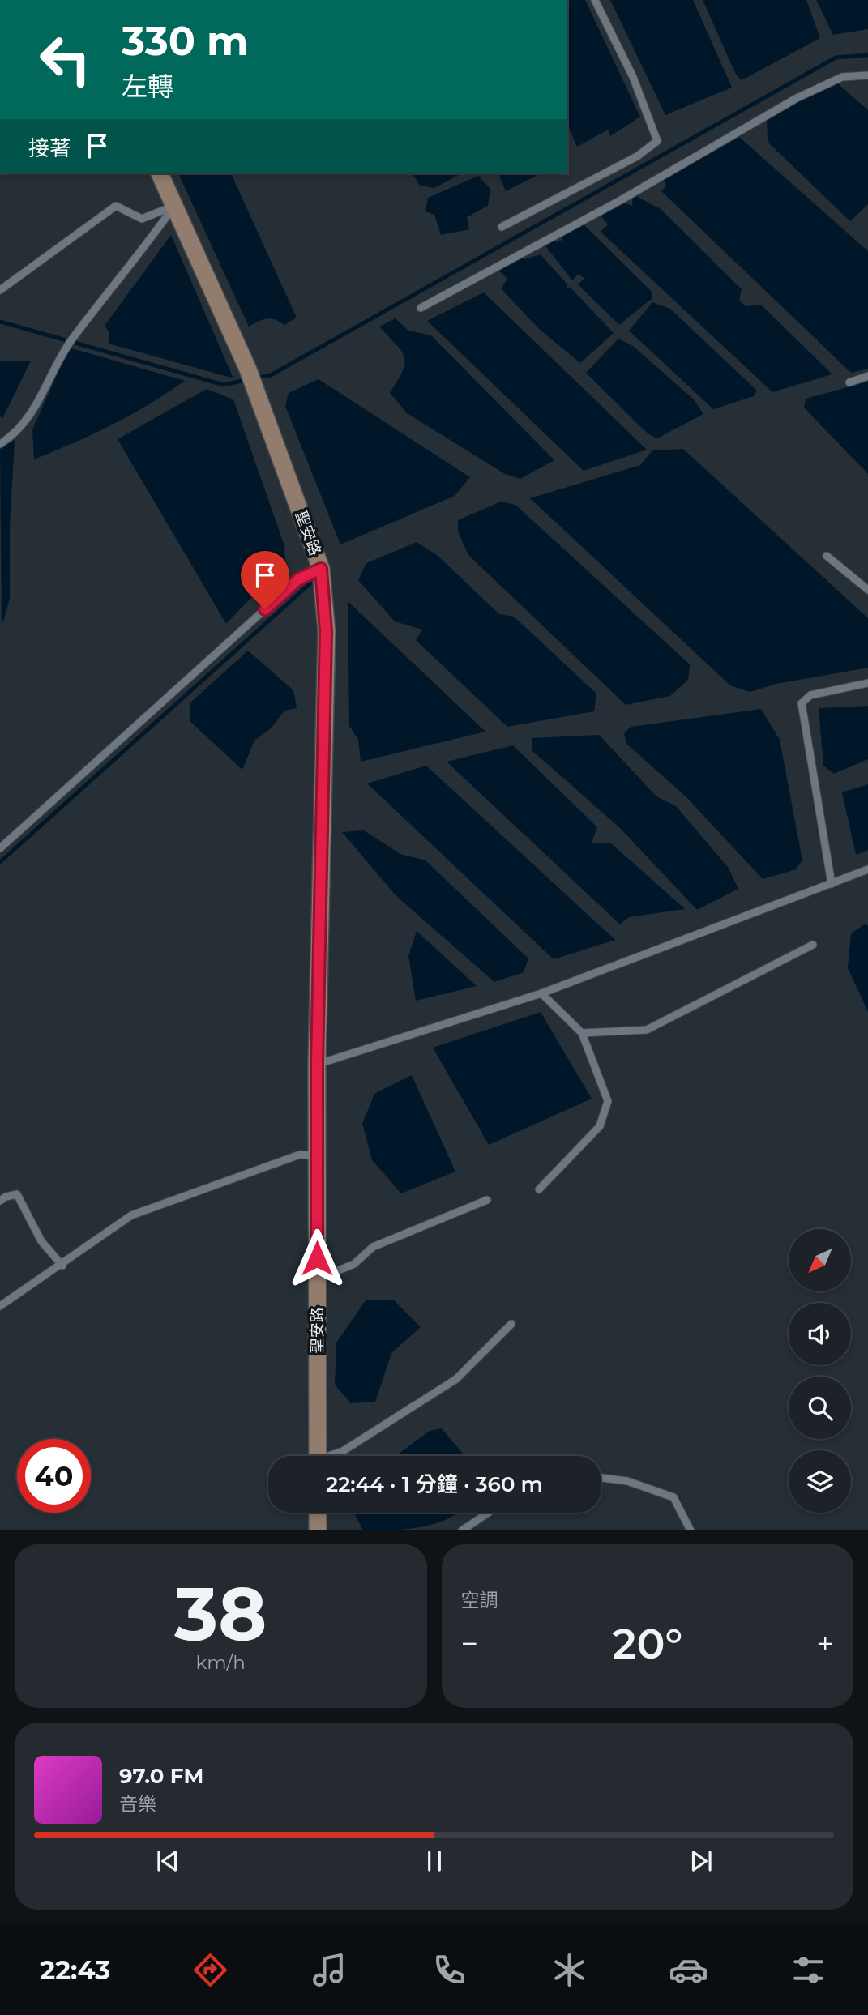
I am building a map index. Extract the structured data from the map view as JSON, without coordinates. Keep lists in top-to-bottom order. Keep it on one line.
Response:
{"streets":{"street":["聖安路"]},"north":"bottom left","page":{"turn":["330 m","左轉"],"then":"接著","limit":"40","trip":"22:44 · 1 分鐘 · 360 m","tile":[["38","km/h"],"空調"],"heat":["−","20°","+"],"song":["97.0 FM","音樂"],"tabs":"22:43"}}
